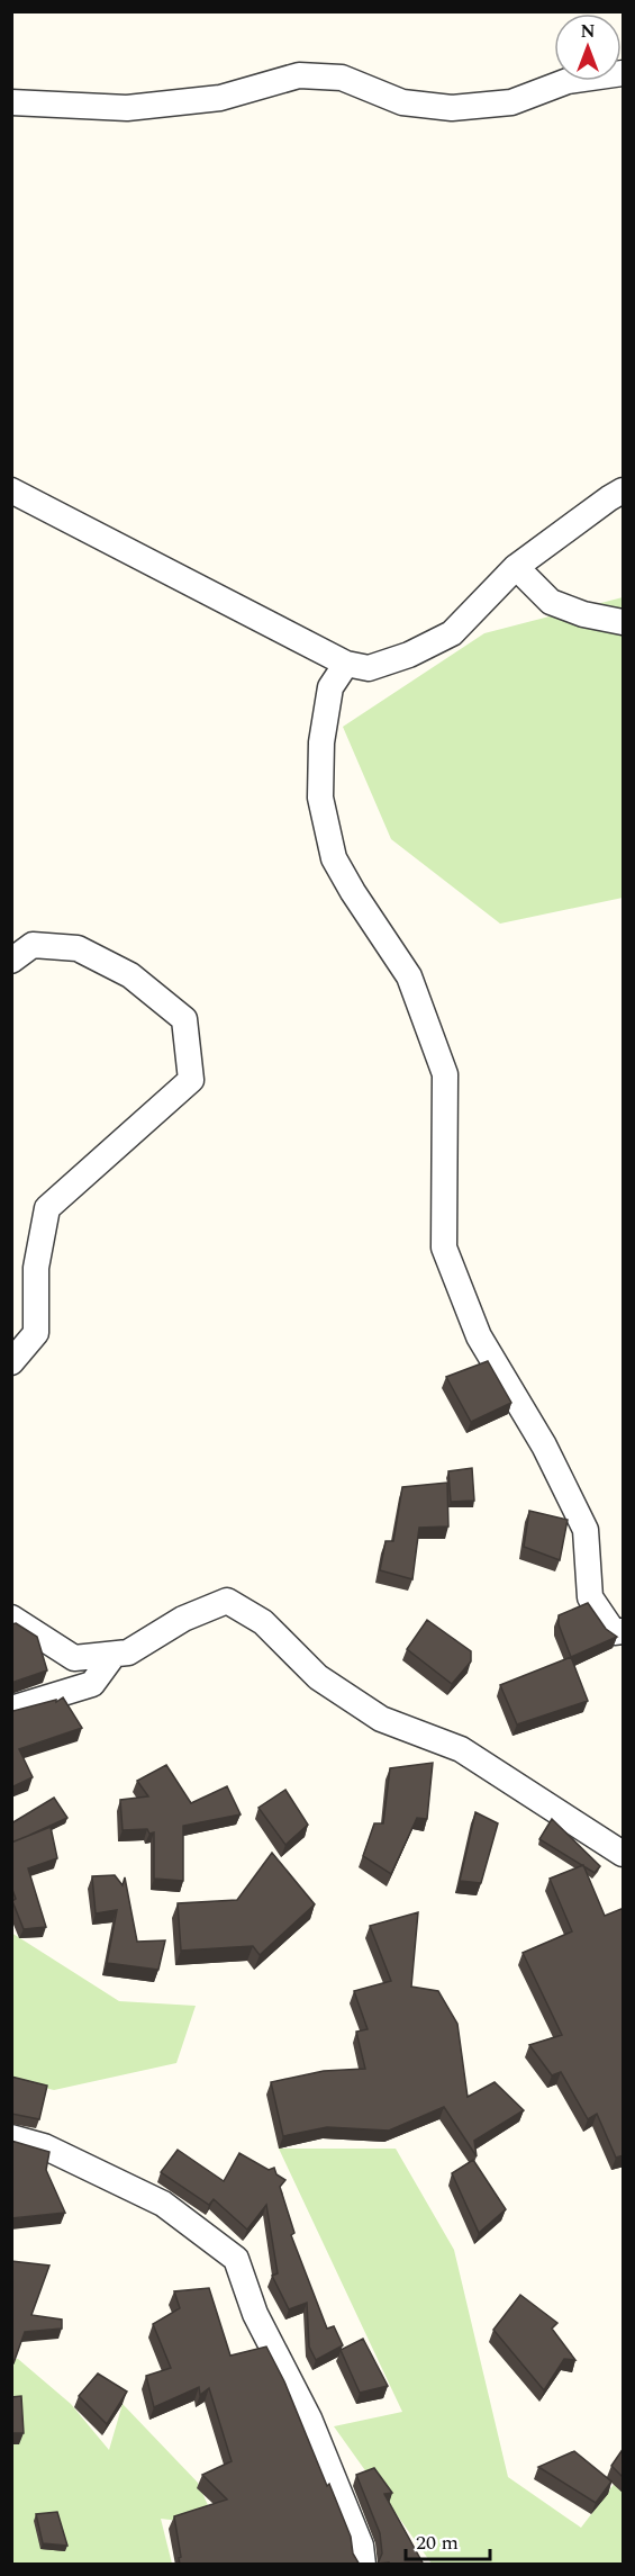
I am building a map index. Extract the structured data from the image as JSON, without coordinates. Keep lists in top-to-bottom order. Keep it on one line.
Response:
{"scale_bar":"20 m","north":"top"}
